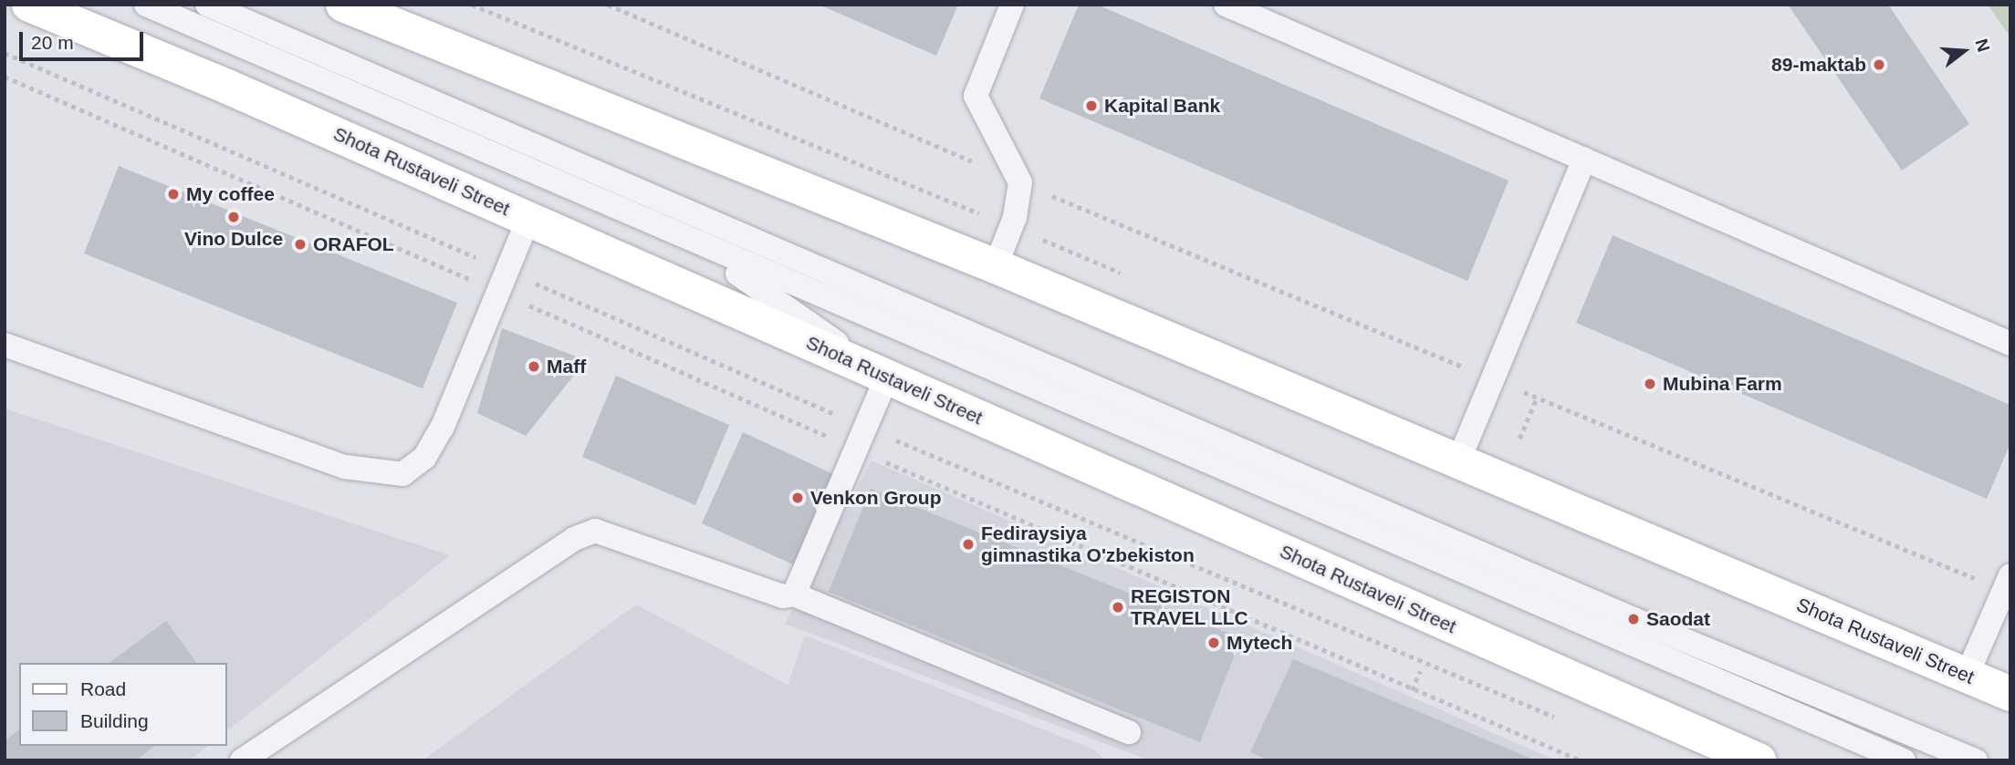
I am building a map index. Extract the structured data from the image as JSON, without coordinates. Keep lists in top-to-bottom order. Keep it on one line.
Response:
{"streets":{"main road":["Shota Rustaveli Street"]},"places":["89-maktab","Kapital Bank","My coffee","Vino Dulce","ORAFOL","Maff","Mubina Farm","Venkon Group","Fediraysiya gimnastika O'zbekiston","REGISTON TRAVEL LLC","Saodat","Mytech"],"legend":["Road","Building"],"scale_bar":"20 m","north":"right"}
